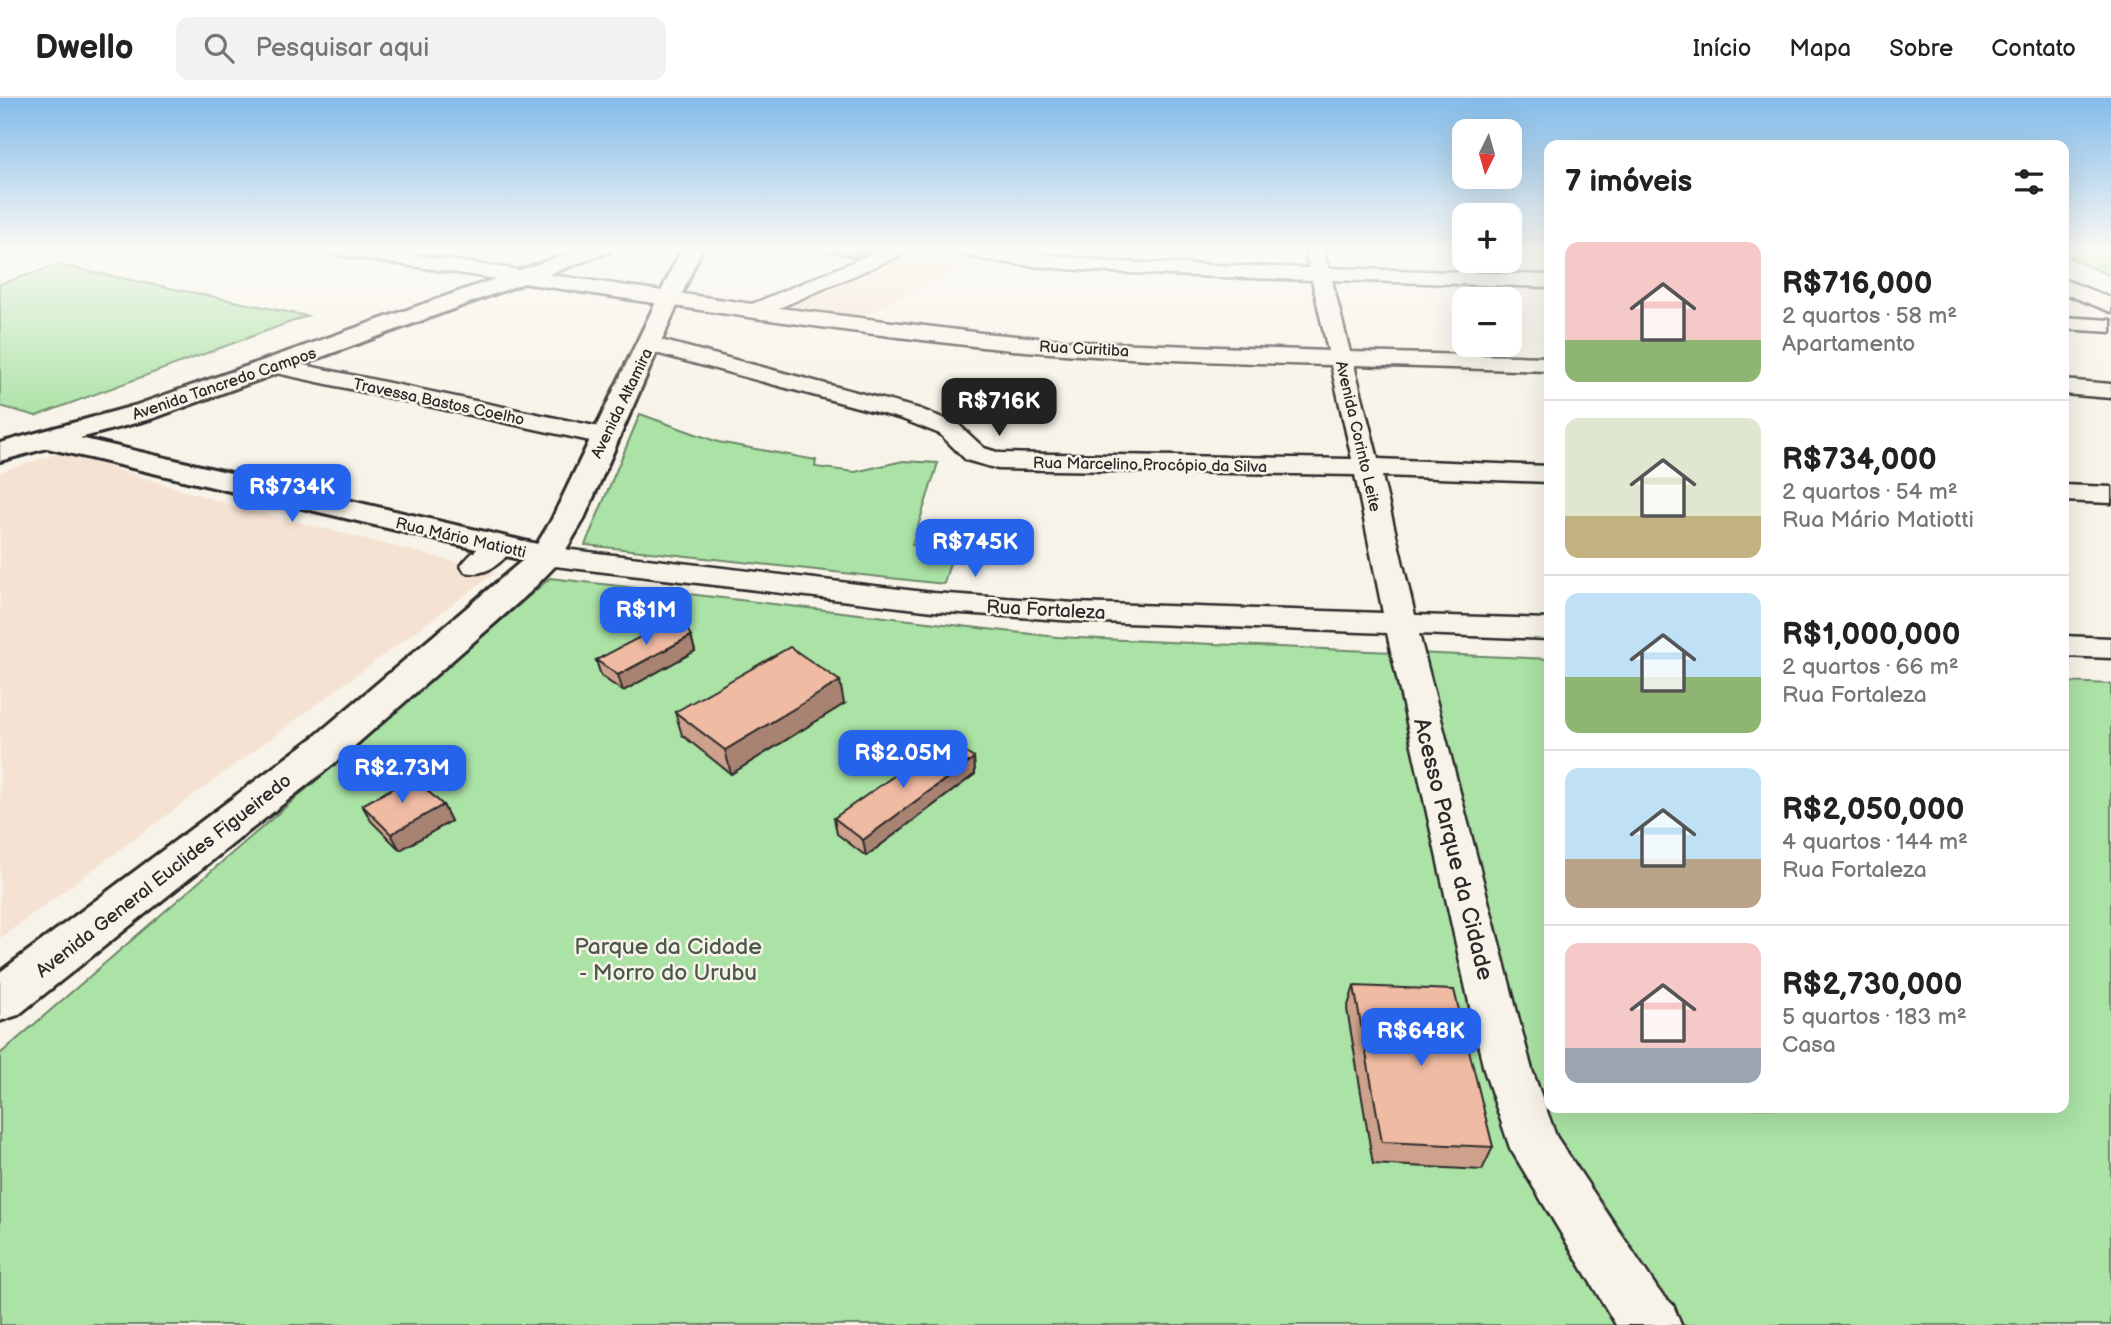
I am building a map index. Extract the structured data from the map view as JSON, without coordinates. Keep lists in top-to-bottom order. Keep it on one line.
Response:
{"streets":{"main road":["Avenida Tancredo Campos","Avenida Altamira","Rua Mário Matiotti","Avenida General Euclides Figueiredo"],"street":["Rua Curitiba","Travessa Bastos Coelho","Avenida Corinto Leite","Rua Marcelino Procópio da Silva","Rua Fortaleza","Acesso Parque da Cidade"]},"crossings":[["Rua Curitiba","Avenida Corinto Leite"],["Avenida Tancredo Campos","Travessa Bastos Coelho"],["Avenida Tancredo Campos","Rua Mário Matiotti"],["Travessa Bastos Coelho","Avenida Altamira"],["Avenida Altamira","Rua Marcelino Procópio da Silva"],["Avenida Altamira","Rua Mário Matiotti"],["Avenida Altamira","Rua Fortaleza"],["Avenida Altamira","Avenida General Euclides Figueiredo"],["Avenida Corinto Leite","Rua Marcelino Procópio da Silva"],["Avenida Corinto Leite","Rua Fortaleza"],["Avenida Corinto Leite","Acesso Parque da Cidade"],["Rua Mário Matiotti","Rua Fortaleza"],["Rua Mário Matiotti","Avenida General Euclides Figueiredo"],["Rua Fortaleza","Acesso Parque da Cidade"],["Rua Fortaleza","Avenida General Euclides Figueiredo"]],"parks":["Parque da Cidade - Morro do Urubu"],"north":"bottom","page":{"header":"Dwello","search":"Pesquisar aqui","nav":["Início","Mapa","Sobre","Contato"],"map_buttons":["+","−"],"heading":"7 imóveis","list":[{"name":"R$716,000","note":"2 quartos · 58 m² · Apartamento"},{"name":"R$734,000","note":"2 quartos · 54 m² · Rua Mário Matiotti"},{"name":"R$1,000,000","note":"2 quartos · 66 m² · Rua Fortaleza"},{"name":"R$2,050,000","note":"4 quartos · 144 m² · Rua Fortaleza"},{"name":"R$2,730,000","note":"5 quartos · 183 m² · Casa"}],"price":["R$716K","R$734K","R$745K","R$1M","R$2.05M","R$2.73M","R$648K"]}}
